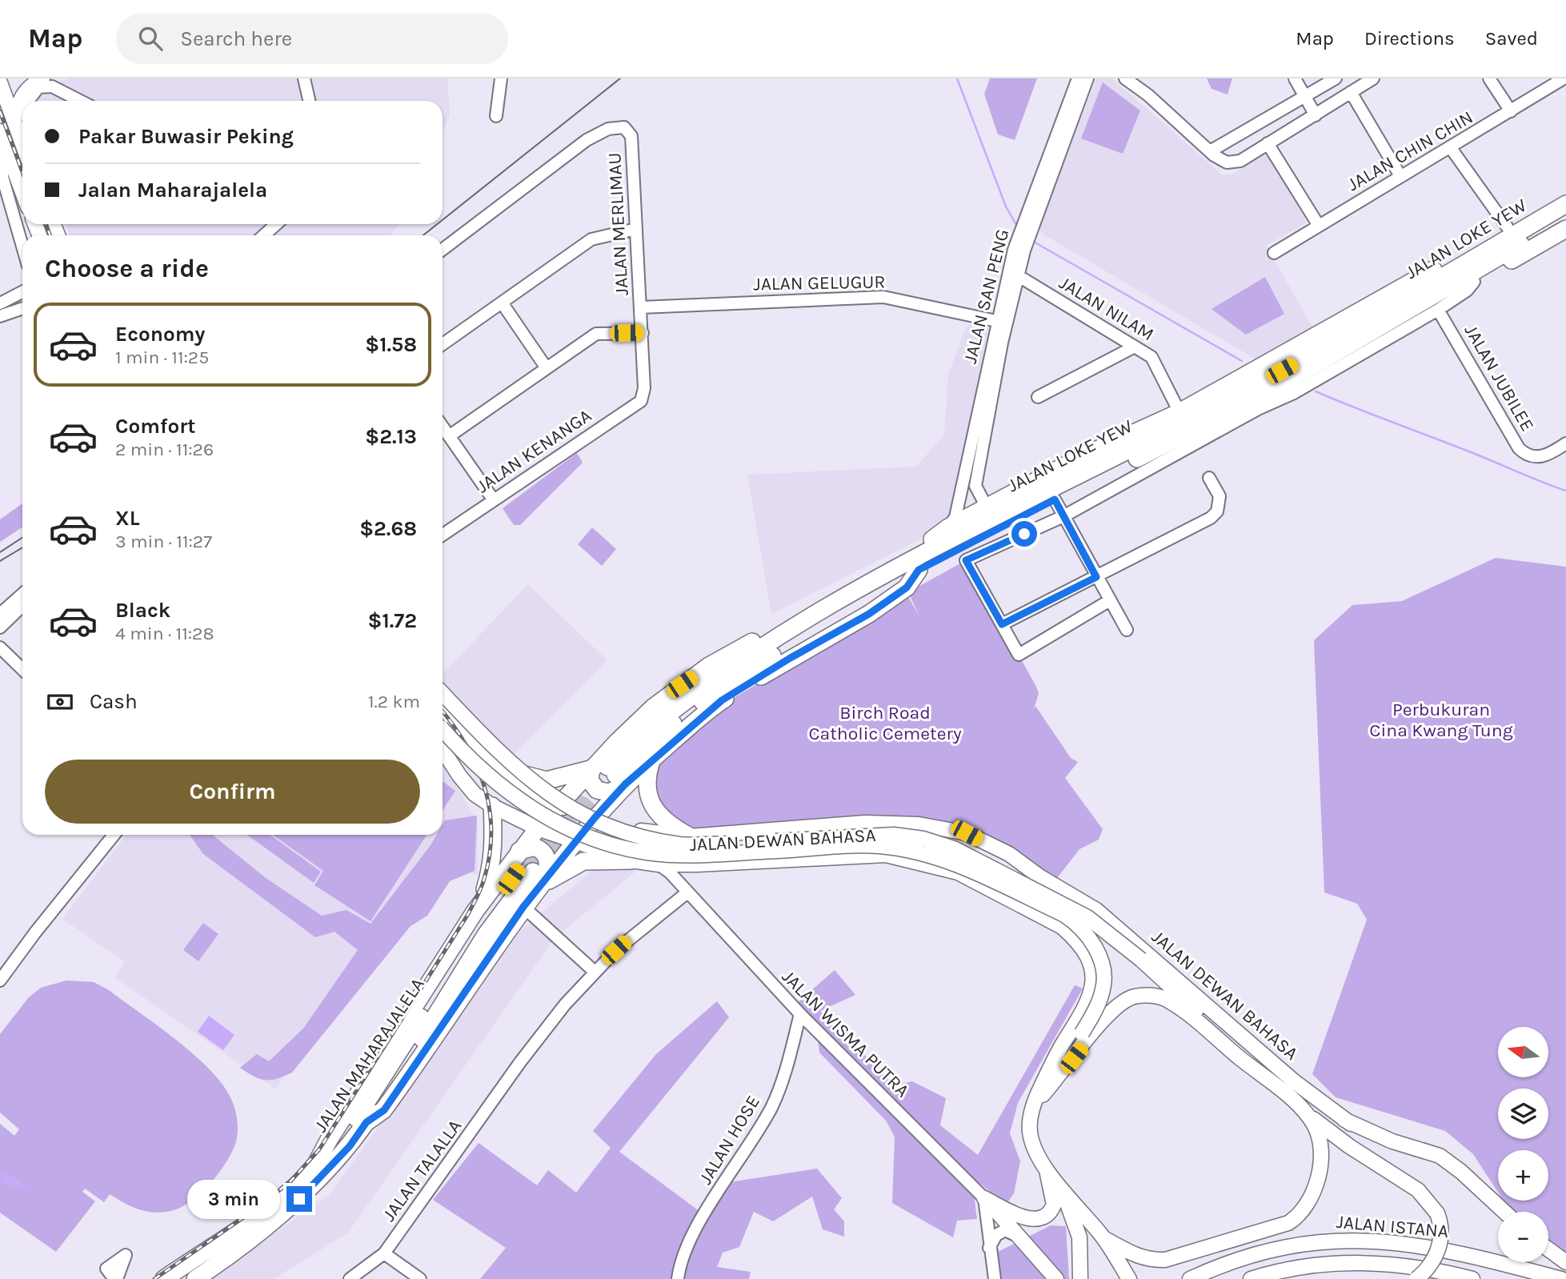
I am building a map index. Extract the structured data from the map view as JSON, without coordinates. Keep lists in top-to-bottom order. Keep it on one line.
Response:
{"streets":{"highway":["JALAN LOKE YEW","JALAN MAHARAJALELA"],"main road":["JALAN DEWAN BAHASA","JALAN ISTANA"],"street":["JALAN CHIN CHIN","JALAN MERLIMAU","JALAN GELUGUR","JALAN SAN PENG","JALAN NILAM","JALAN JUBILEE","JALAN KENANGA","JALAN WISMA PUTRA","JALAN HOSE","JALAN TALALLA"]},"crossings":[["JALAN MERLIMAU","JALAN GELUGUR"],["JALAN MERLIMAU","JALAN KENANGA"],["JALAN LOKE YEW","JALAN JUBILEE"],["JALAN GELUGUR","JALAN SAN PENG"],["JALAN SAN PENG","JALAN NILAM"],["JALAN DEWAN BAHASA","JALAN WISMA PUTRA"],["JALAN WISMA PUTRA","JALAN HOSE"],["JALAN WISMA PUTRA","JALAN TALALLA"]],"parks":["Perbukuran Cina Kwang Tung","Birch Road Catholic Cemetery"],"north":"left","page":{"header":"Map","search":"Search here","nav":["Map","Directions","Saved"],"banner":["Pakar Buwasir Peking","Jalan Maharajalela"],"heading":"Choose a ride","list":[{"name":"Economy","note":"1 min · 11:25","value":"$1.58"},{"name":"Comfort","note":"2 min · 11:26","value":"$2.13"},{"name":"XL","note":"3 min · 11:27","value":"$2.68"},{"name":"Black","note":"4 min · 11:28","value":"$1.72"}],"pay":["Cash","1.2 km"],"buttons":"Confirm","map_buttons":["+","−"],"bubble":"3 min"}}
